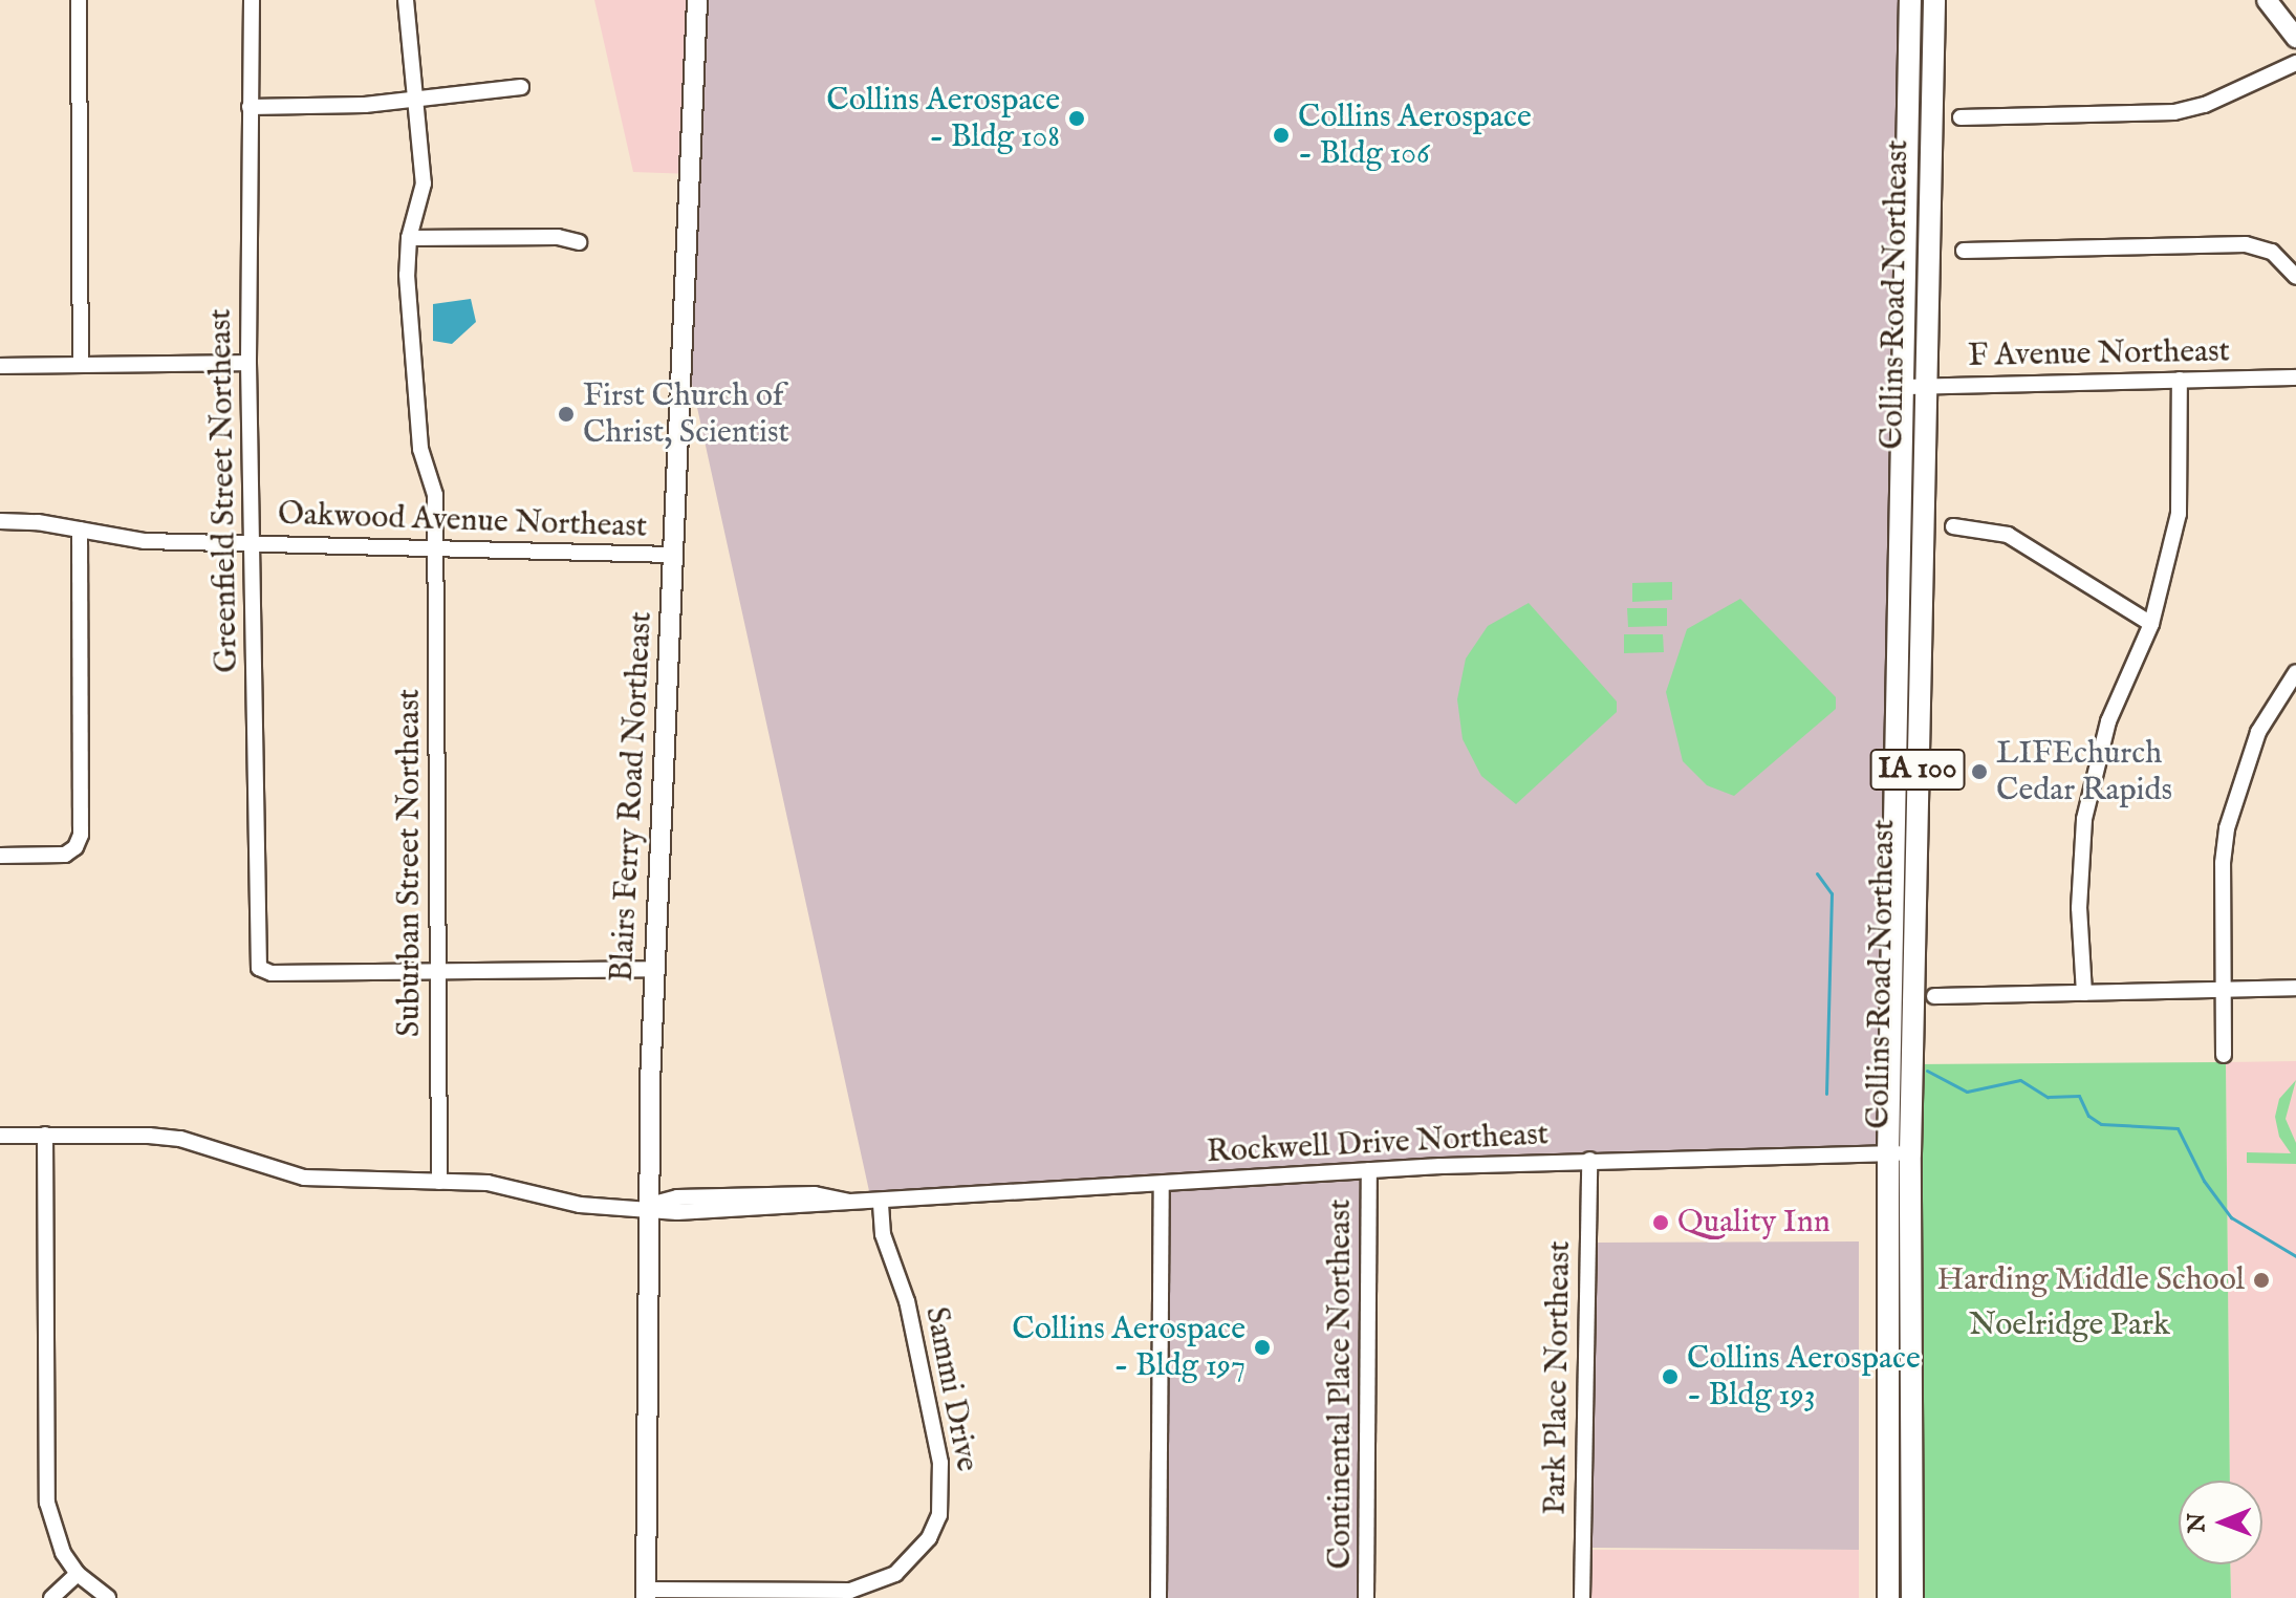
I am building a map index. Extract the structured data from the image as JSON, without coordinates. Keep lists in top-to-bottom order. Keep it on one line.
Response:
{"streets":{"highway":["Collins Road Northeast","IA 100"],"main road":["Blairs Ferry Road Northeast"],"street":["F Avenue Northeast","Greenfield Street Northeast","Oakwood Avenue Northeast","Suburban Street Northeast","Rockwell Drive Northeast","Park Place Northeast","Continental Place Northeast","Sammi Drive"]},"crossings":[["Collins Road Northeast","F Avenue Northeast"],["Collins Road Northeast","Rockwell Drive Northeast"],["Greenfield Street Northeast","Oakwood Avenue Northeast"],["Greenfield Street Northeast","Suburban Street Northeast"],["Oakwood Avenue Northeast","Blairs Ferry Road Northeast"],["Oakwood Avenue Northeast","Suburban Street Northeast"],["Blairs Ferry Road Northeast","Rockwell Drive Northeast"],["Blairs Ferry Road Northeast","Sammi Drive"],["Suburban Street Northeast","Rockwell Drive Northeast"],["Rockwell Drive Northeast","Park Place Northeast"],["Rockwell Drive Northeast","Continental Place Northeast"],["Rockwell Drive Northeast","Sammi Drive"]],"parks":["Noelridge Park"],"places":["Collins Aerospace - Bldg 108","Collins Aerospace - Bldg 106","First Church of Christ, Scientist","LIFEchurch Cedar Rapids","Quality Inn","Harding Middle School","Collins Aerospace - Bldg 197","Collins Aerospace - Bldg 193"],"north":"left"}
